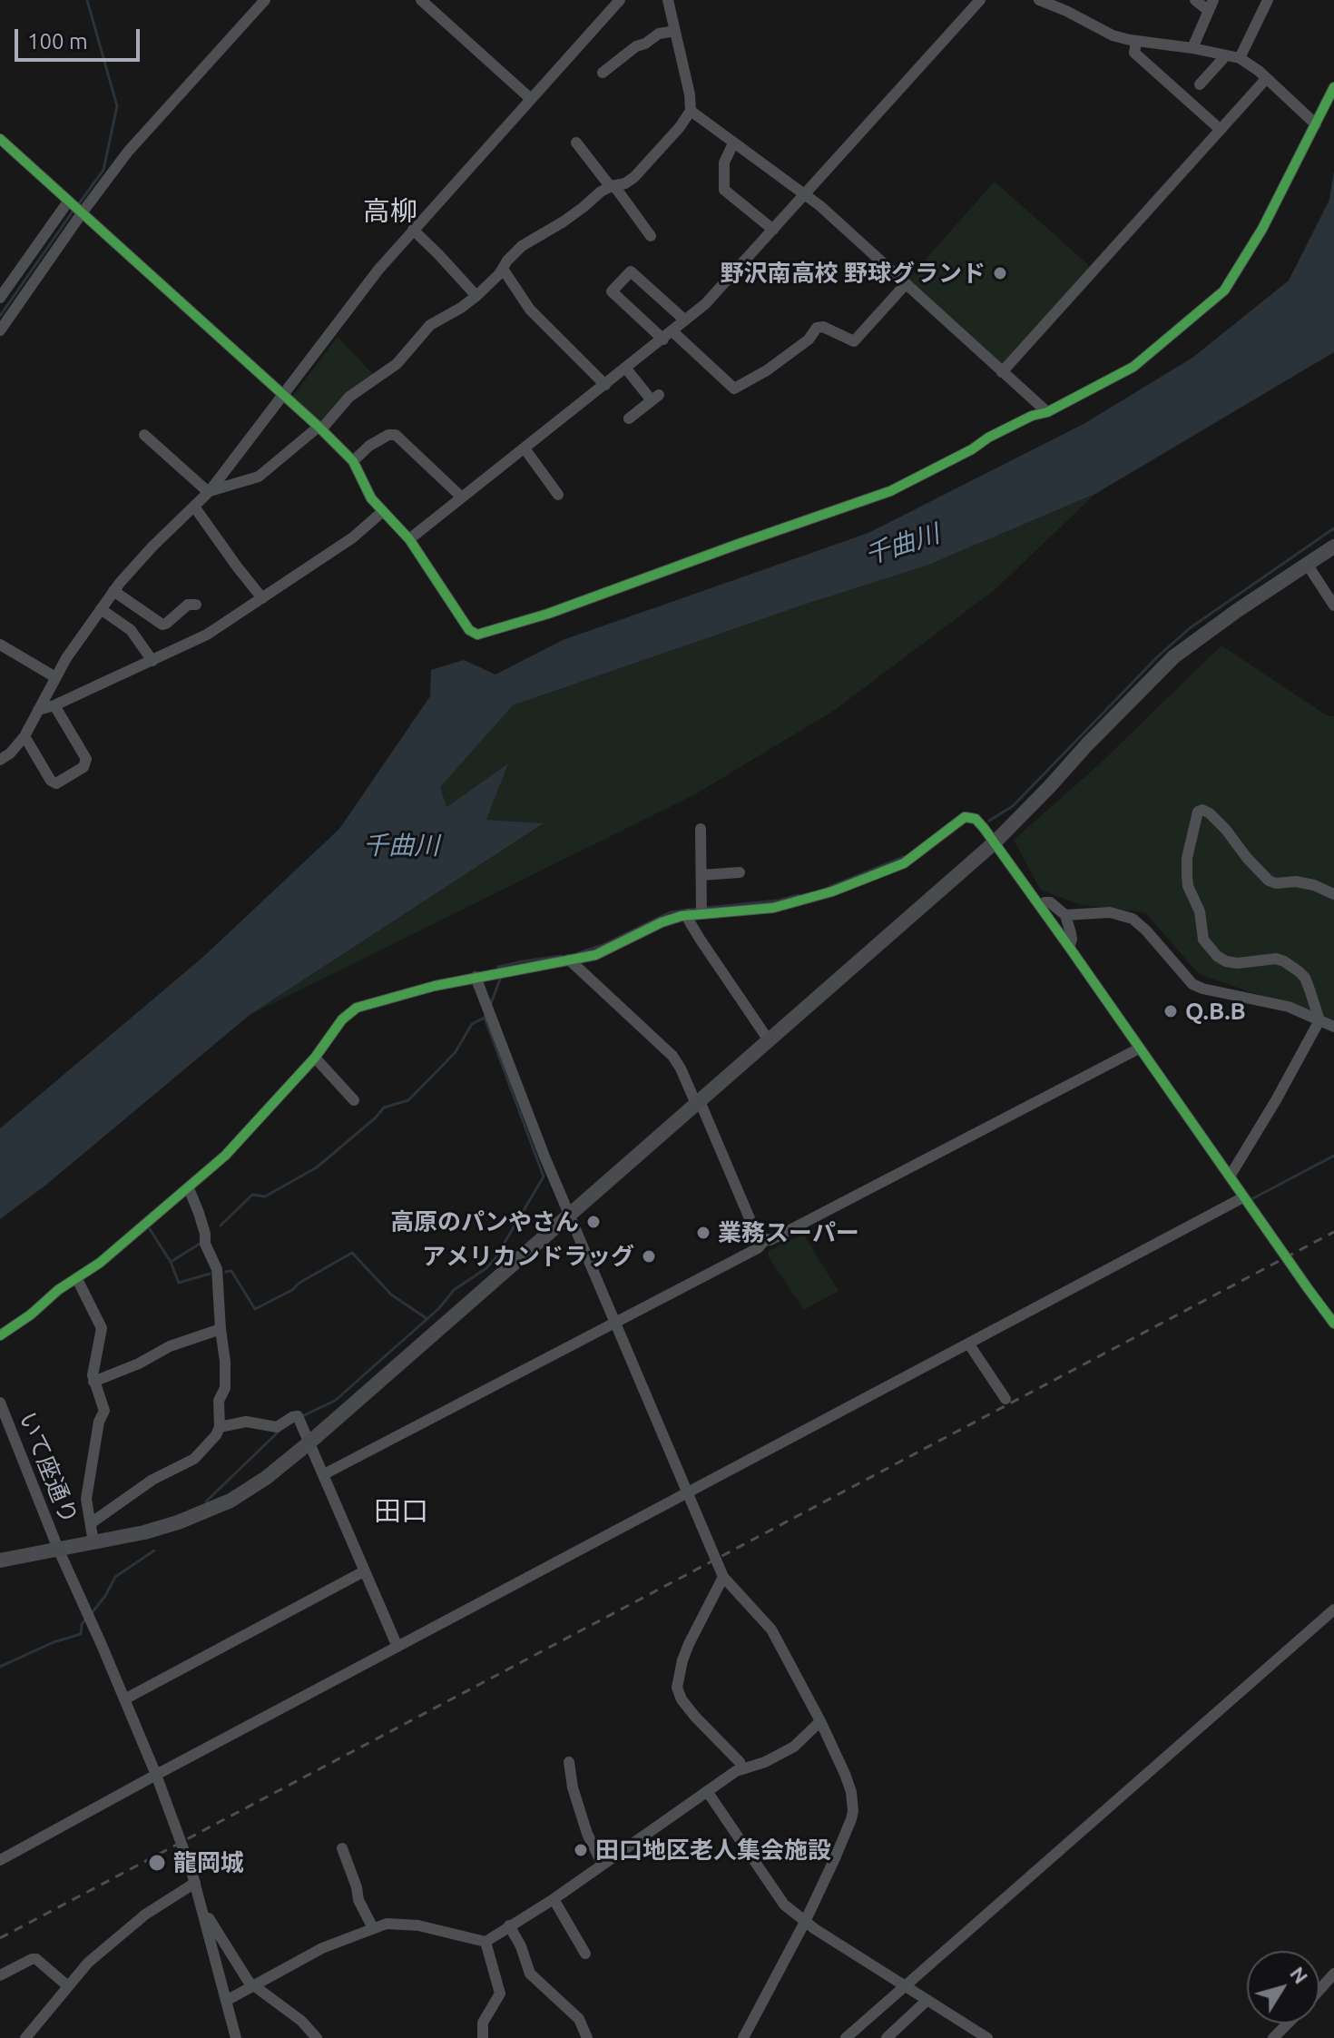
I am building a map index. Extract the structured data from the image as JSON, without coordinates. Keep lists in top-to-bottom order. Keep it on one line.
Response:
{"streets":{"street":["いて座通り"]},"districts":["高柳","田口"],"water":["千曲川"],"places":["野沢南高校 野球グランド","Q.B.B","高原のパンやさん","業務スーパー","アメリカンドラッグ","田口地区老人集会施設","龍岡城"],"scale_bar":"100 m","north":"top right"}
